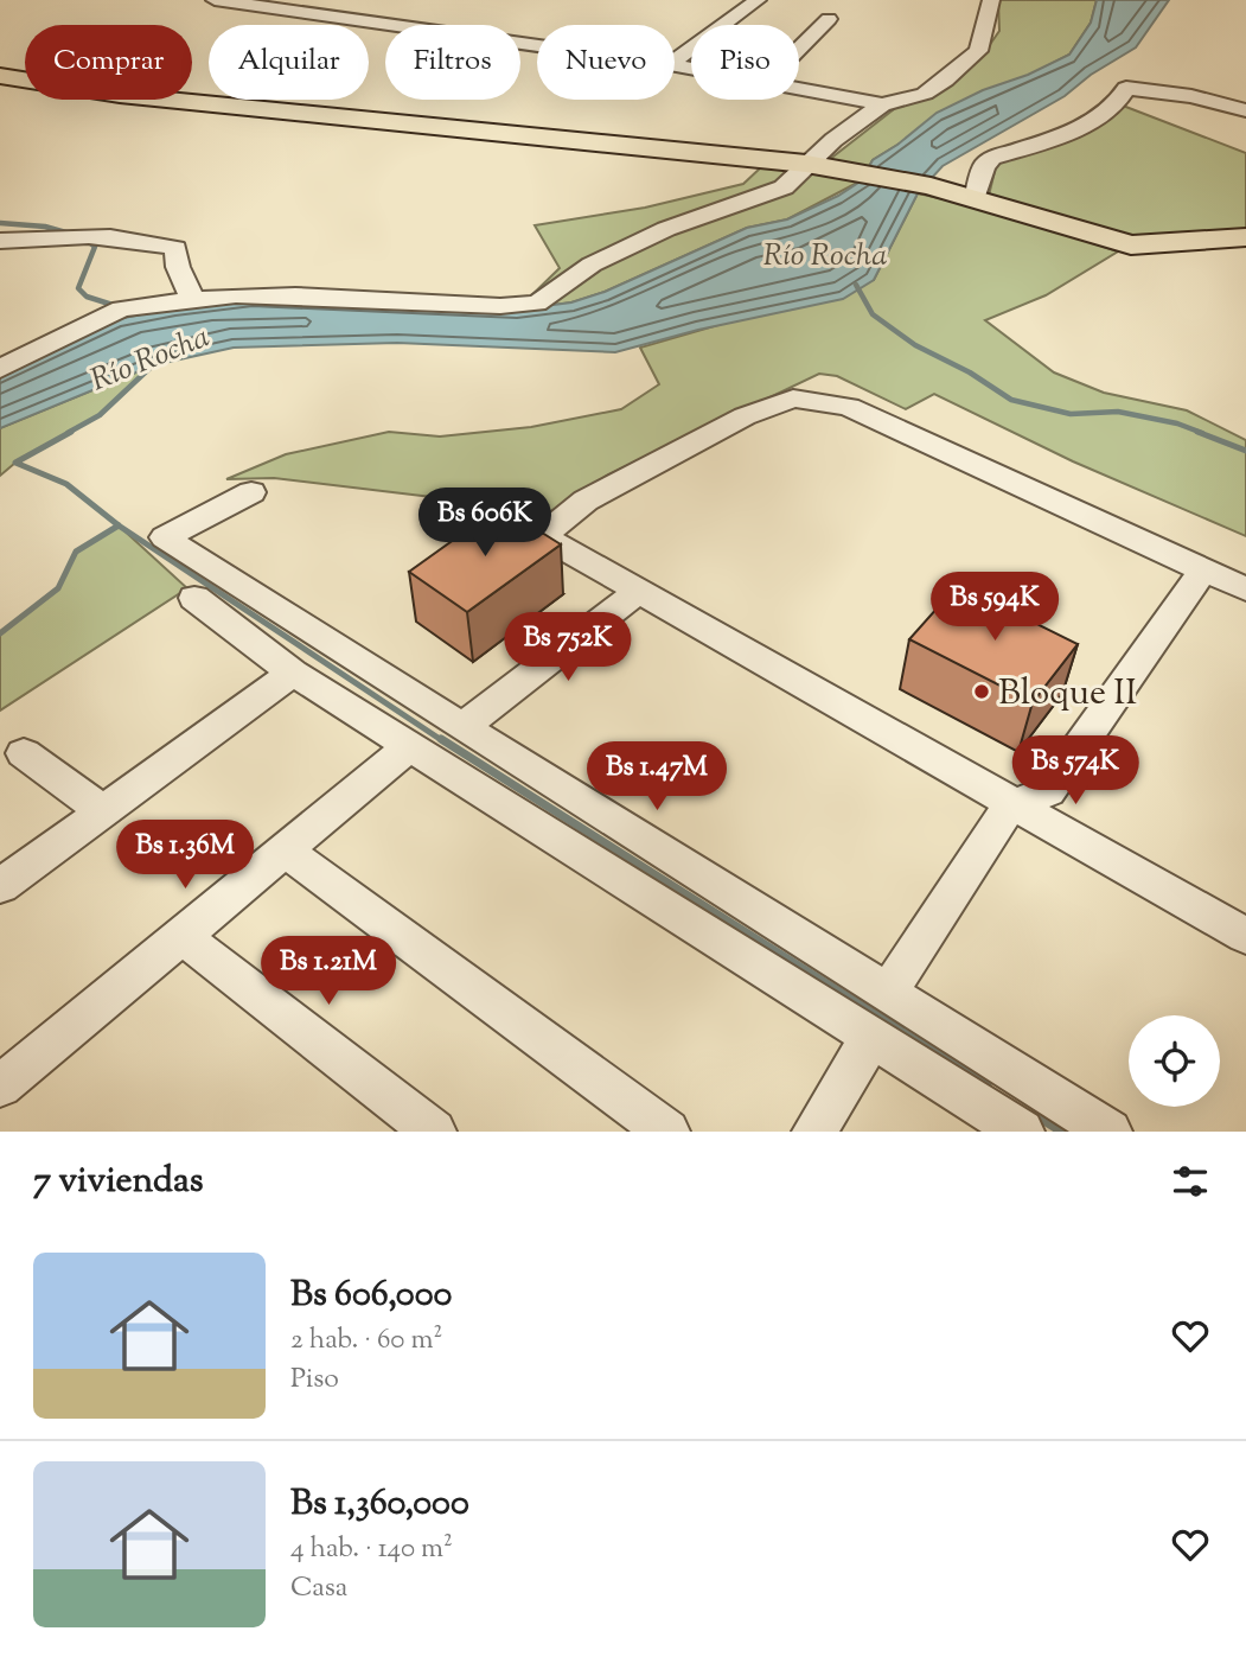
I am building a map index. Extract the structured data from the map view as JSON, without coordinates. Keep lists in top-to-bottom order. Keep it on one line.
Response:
{"water":["Río Rocha"],"places":["Bloque II"],"page":{"chip":["Comprar","Alquilar","Filtros","Nuevo","Piso"],"price":["Bs 606K","Bs 594K","Bs 752K","Bs 574K","Bs 1.47M","Bs 1.36M","Bs 1.21M"],"heading":"7 viviendas","list":[{"name":"Bs 606,000","note":"2 hab. · 60 m² · Piso"},{"name":"Bs 1,360,000","note":"4 hab. · 140 m² · Casa"}]}}
